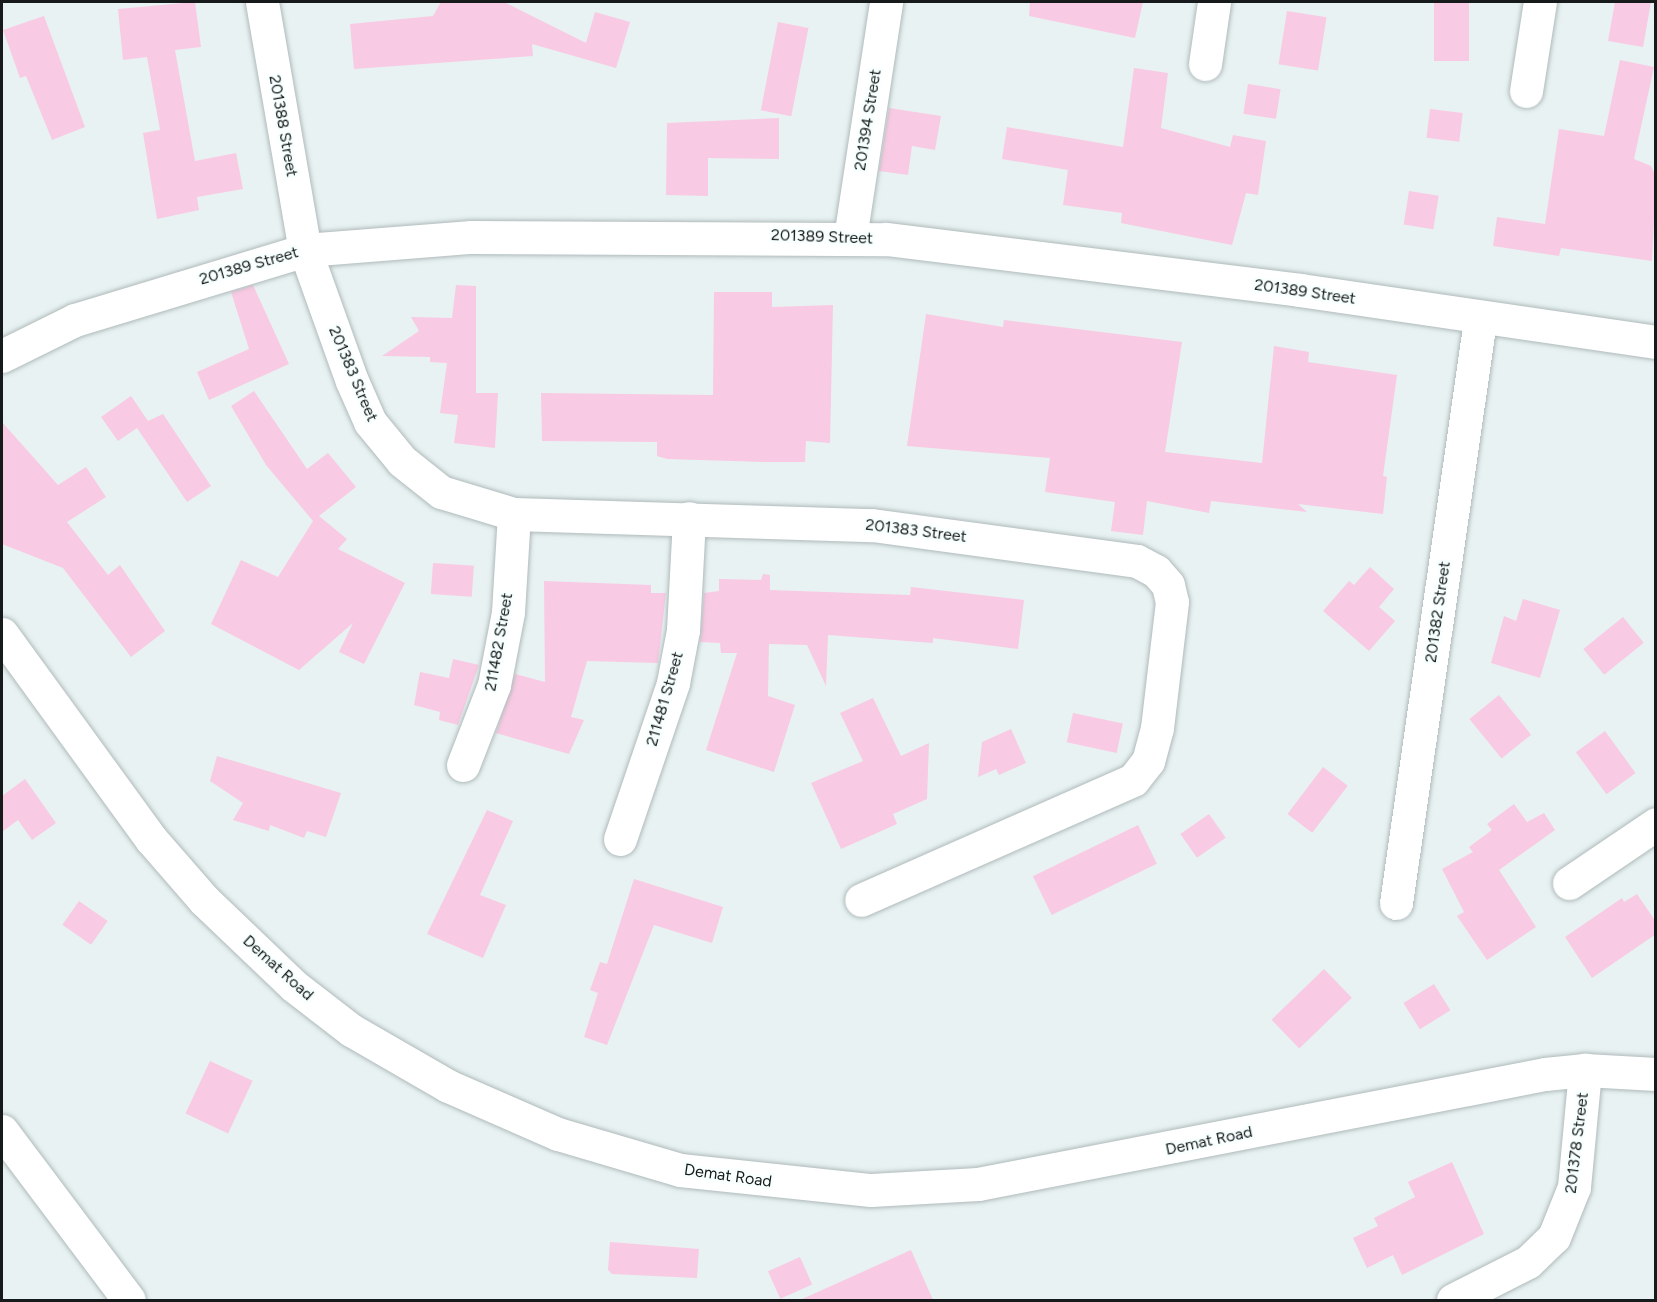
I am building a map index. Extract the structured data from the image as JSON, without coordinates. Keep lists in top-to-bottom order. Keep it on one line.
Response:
{"streets":{"street":["201394 Street","201388 Street","201389 Street","201383 Street","201382 Street","211482 Street","211481 Street","Demat Road","201378 Street"]},"crossings":[["201394 Street","201389 Street"],["201388 Street","201389 Street"],["201388 Street","201383 Street"],["201389 Street","201383 Street"],["201389 Street","201382 Street"],["201383 Street","211482 Street"],["201383 Street","211481 Street"],["Demat Road","201378 Street"]]}
